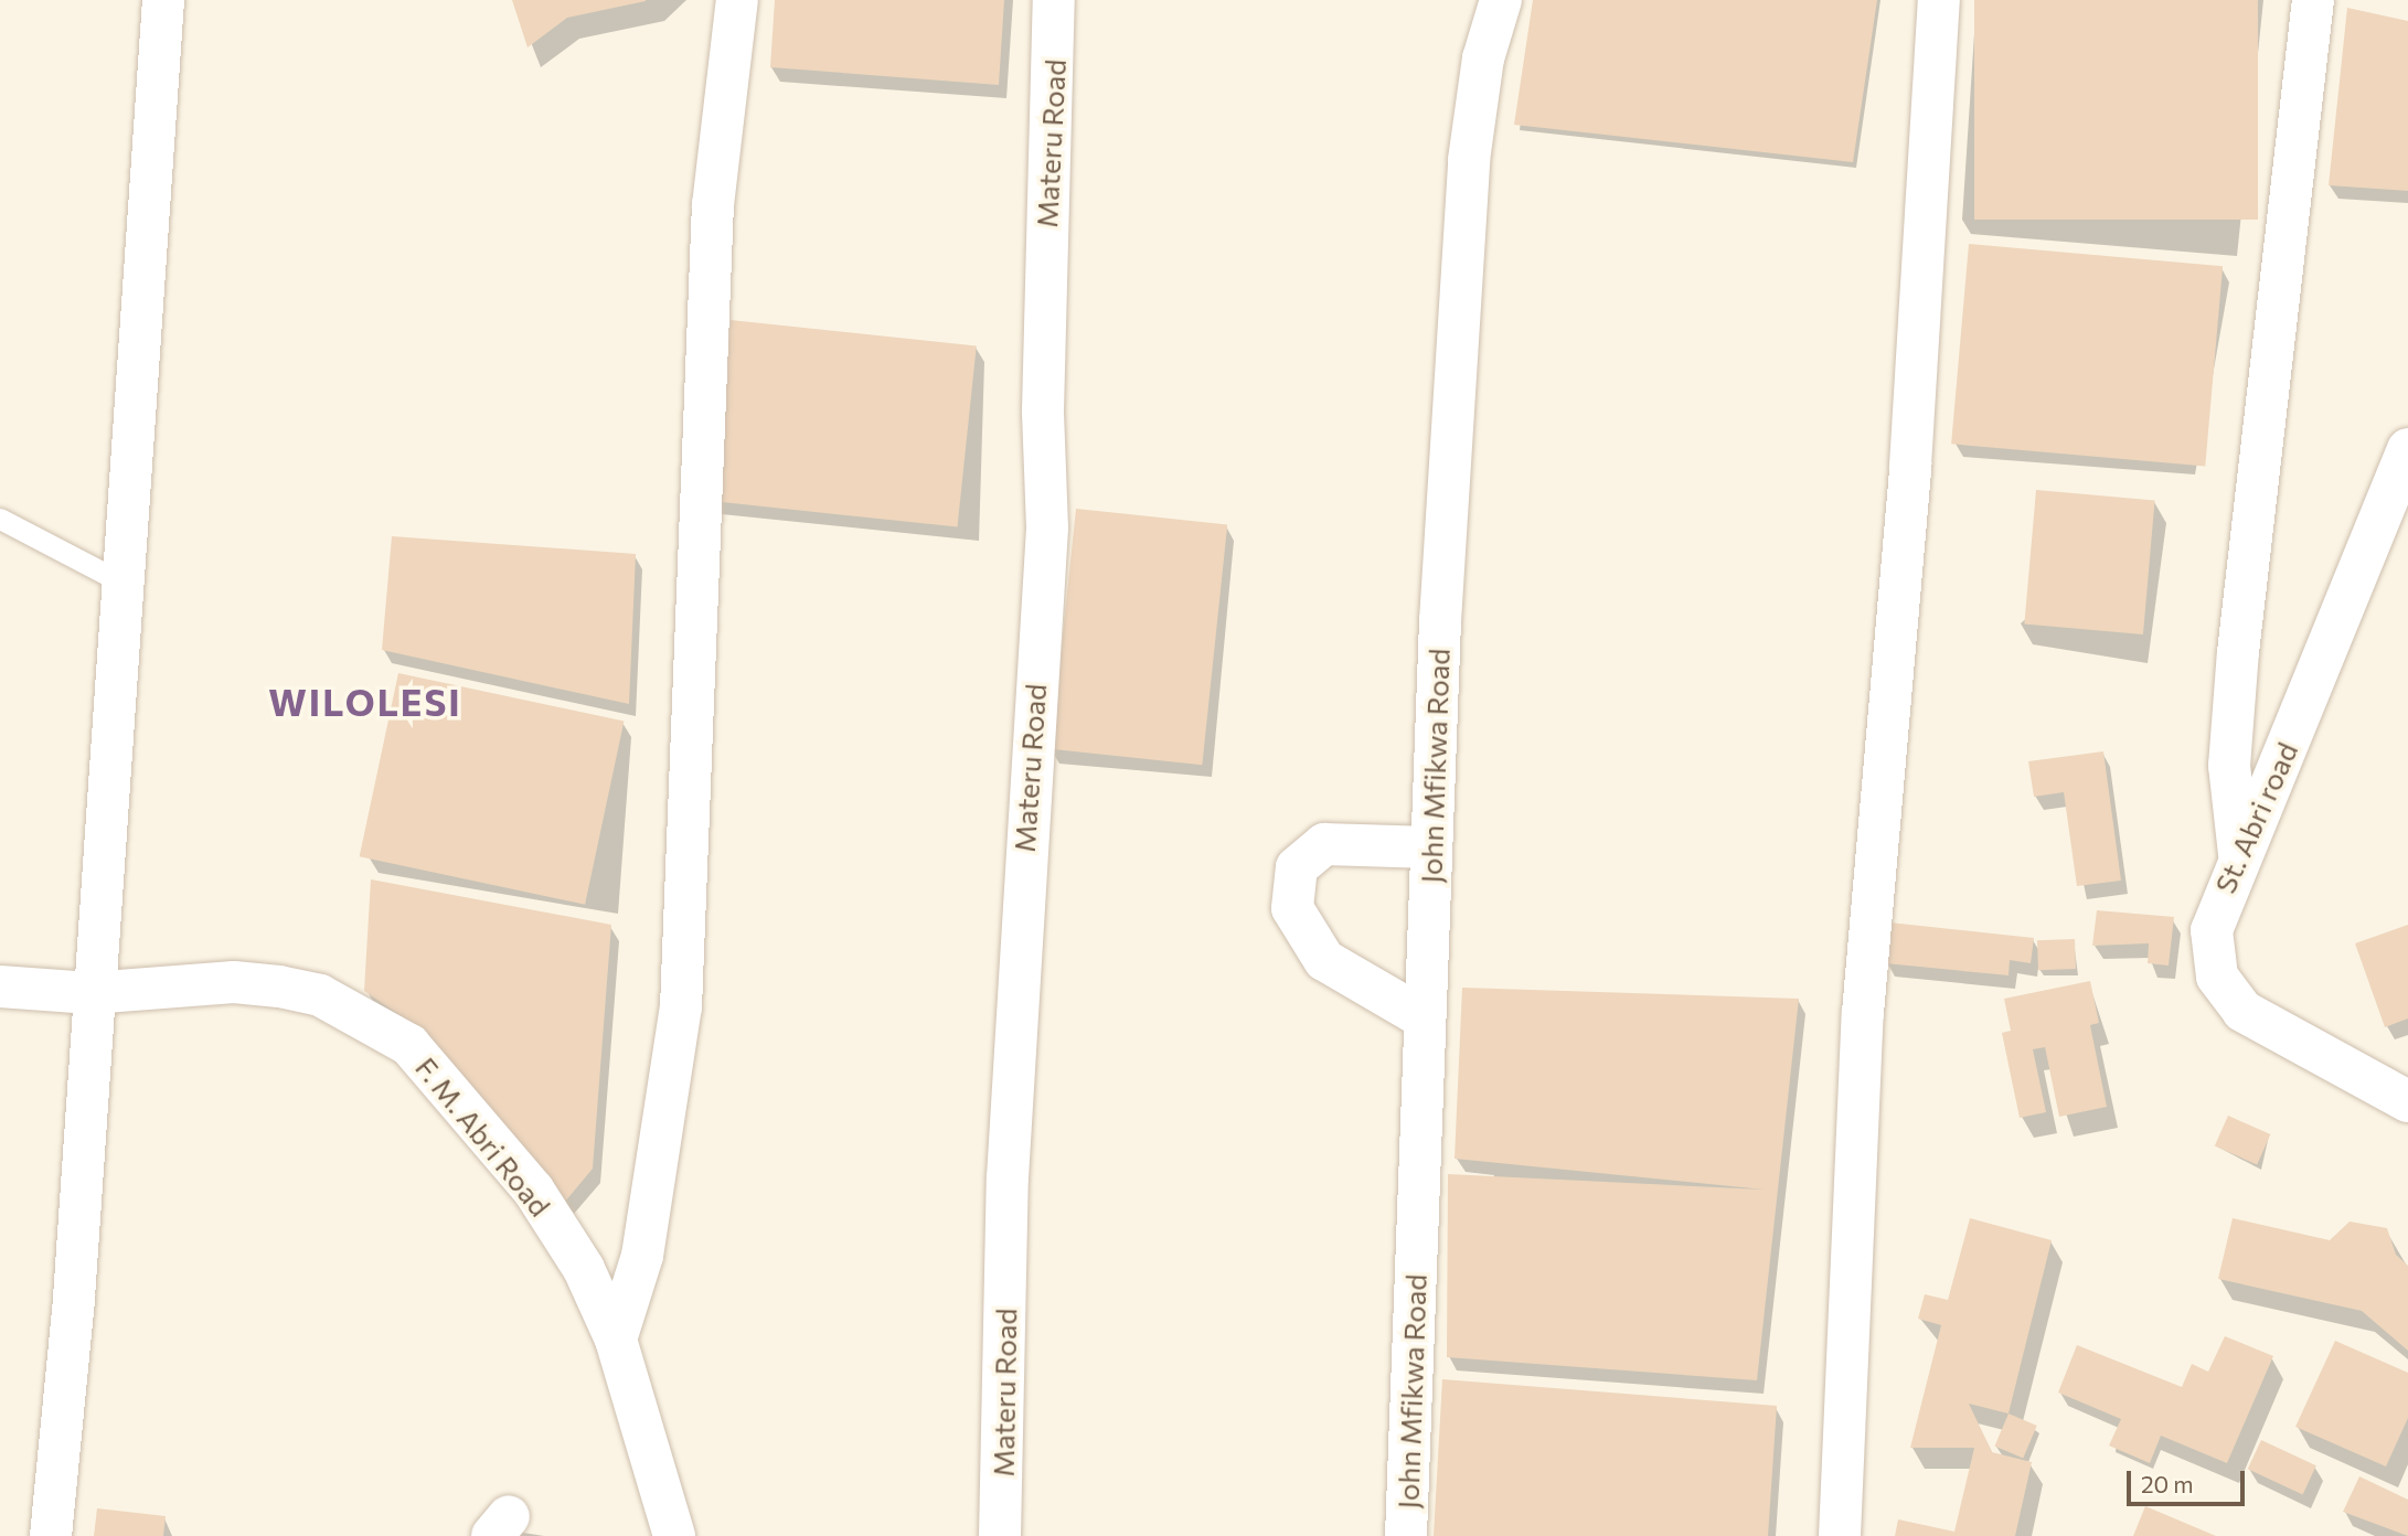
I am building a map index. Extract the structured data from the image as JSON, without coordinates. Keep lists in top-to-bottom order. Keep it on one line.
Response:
{"streets":{"street":["Materu Road","John Mfikwa Road","St. Abri road","F. M. Abri Road"]},"districts":["WILOLESI"],"scale_bar":"20 m"}
